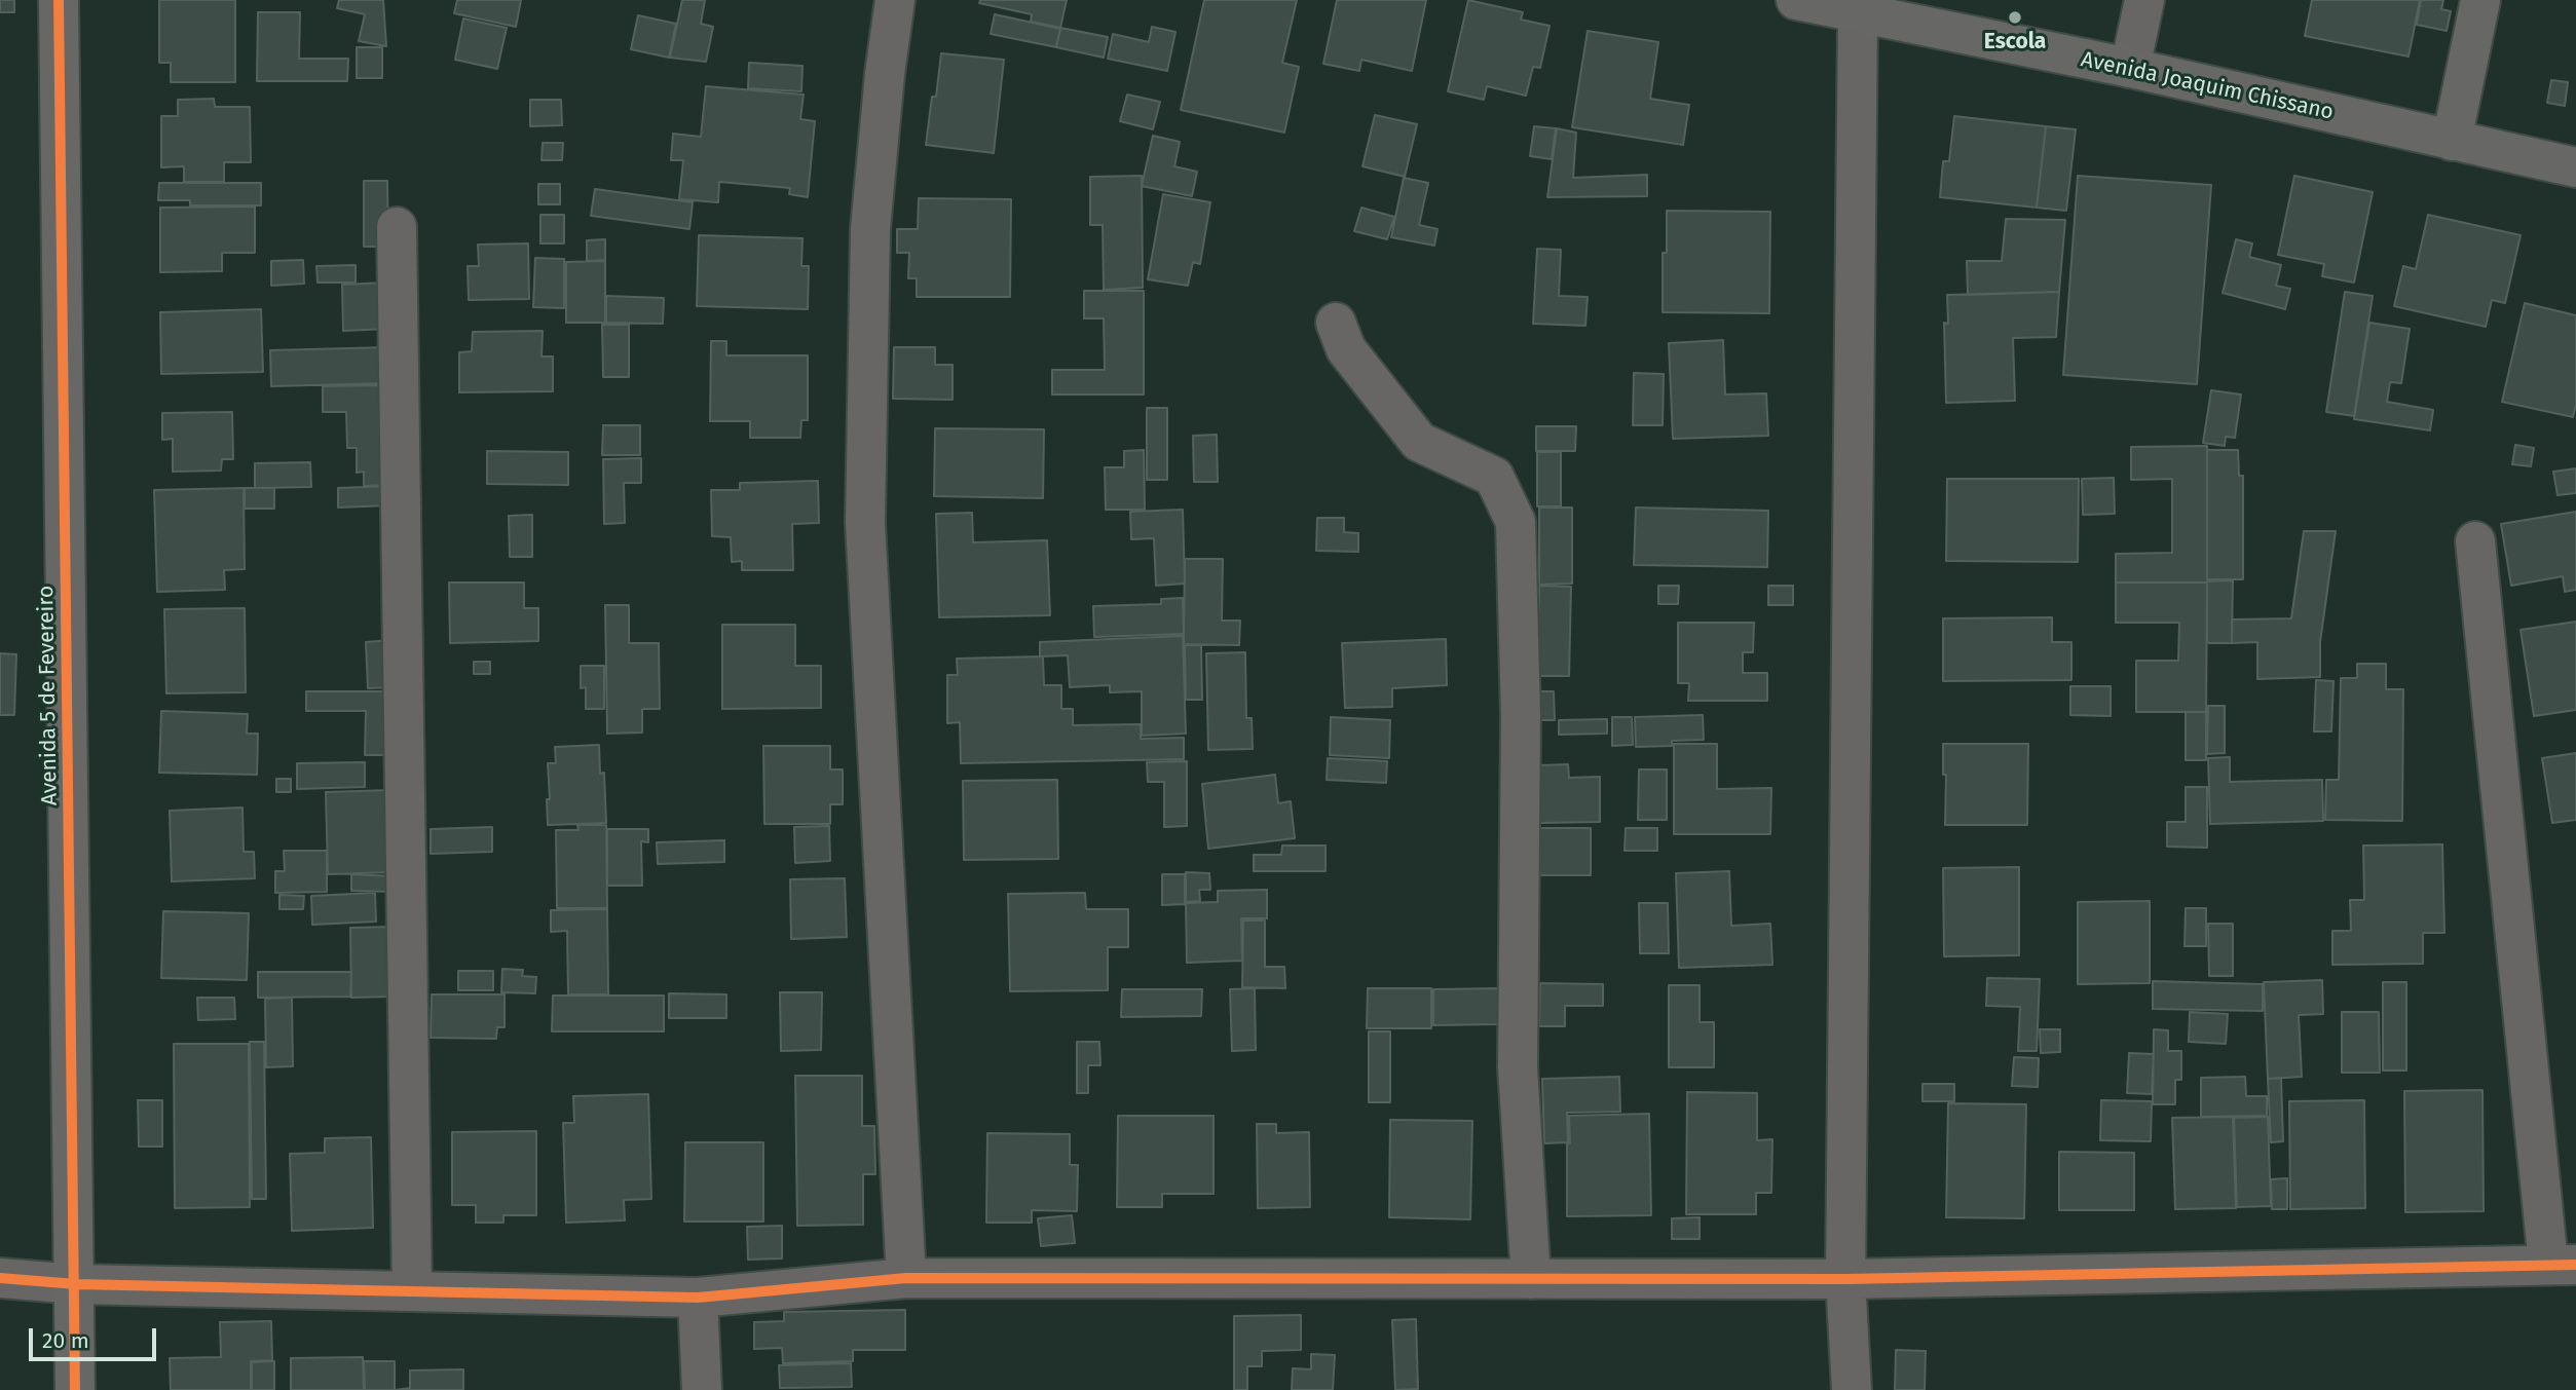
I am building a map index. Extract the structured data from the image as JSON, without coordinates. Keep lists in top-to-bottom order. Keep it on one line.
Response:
{"streets":{"street":["Avenida Joaquim Chissano","Avenida 5 de Fevereiro"]},"places":["Escola"],"scale_bar":"20 m"}
